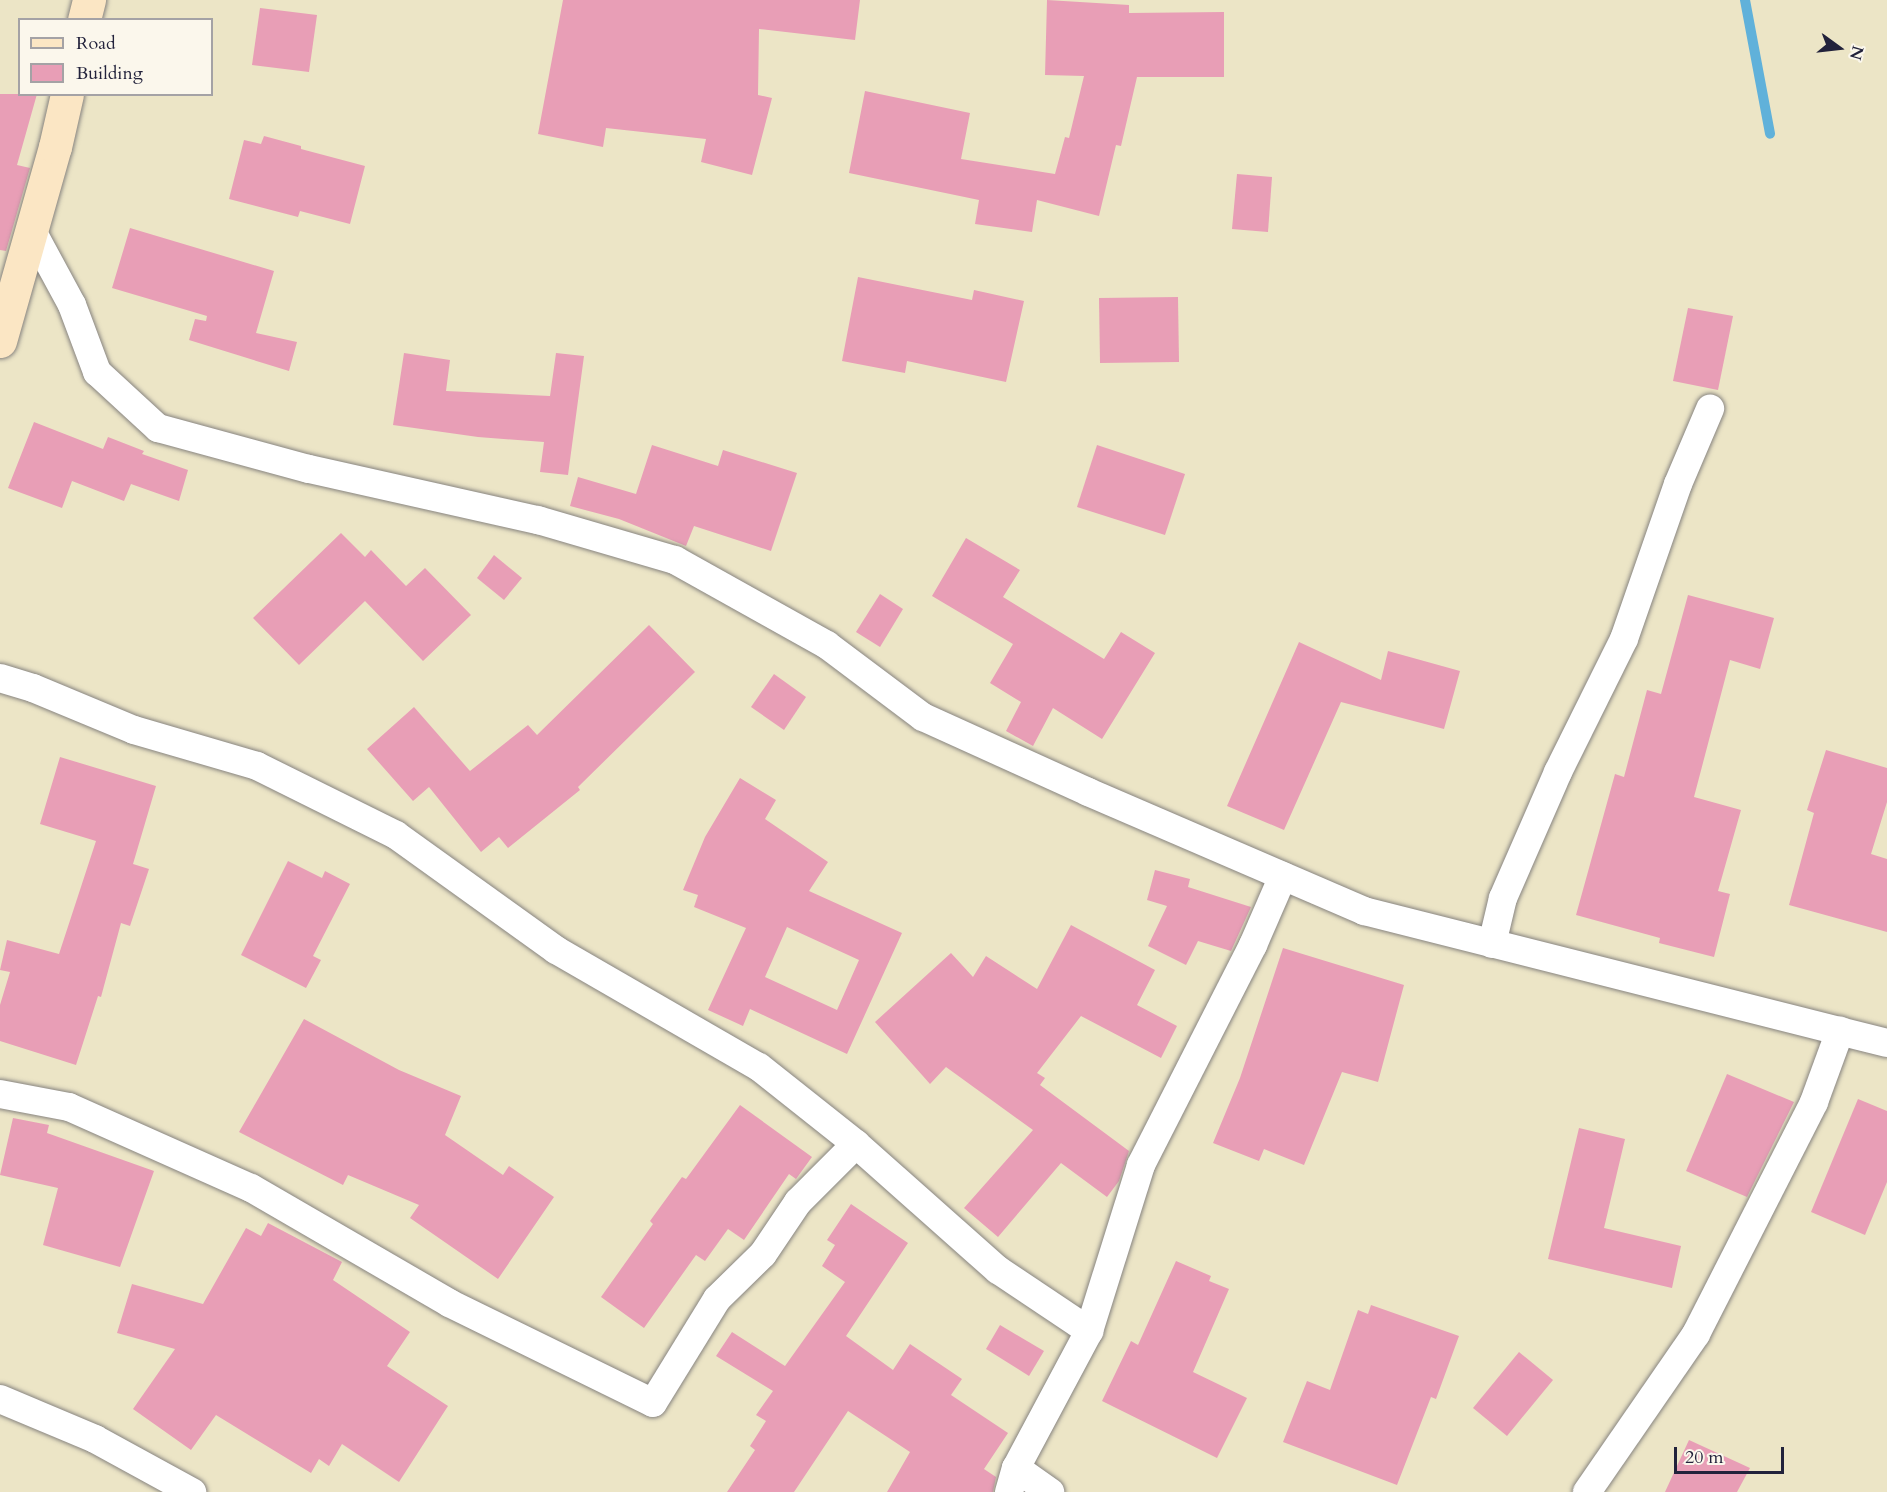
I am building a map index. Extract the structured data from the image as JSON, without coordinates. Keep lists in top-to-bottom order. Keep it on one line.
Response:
{"legend":["Road","Building"],"scale_bar":"20 m","north":"right"}
